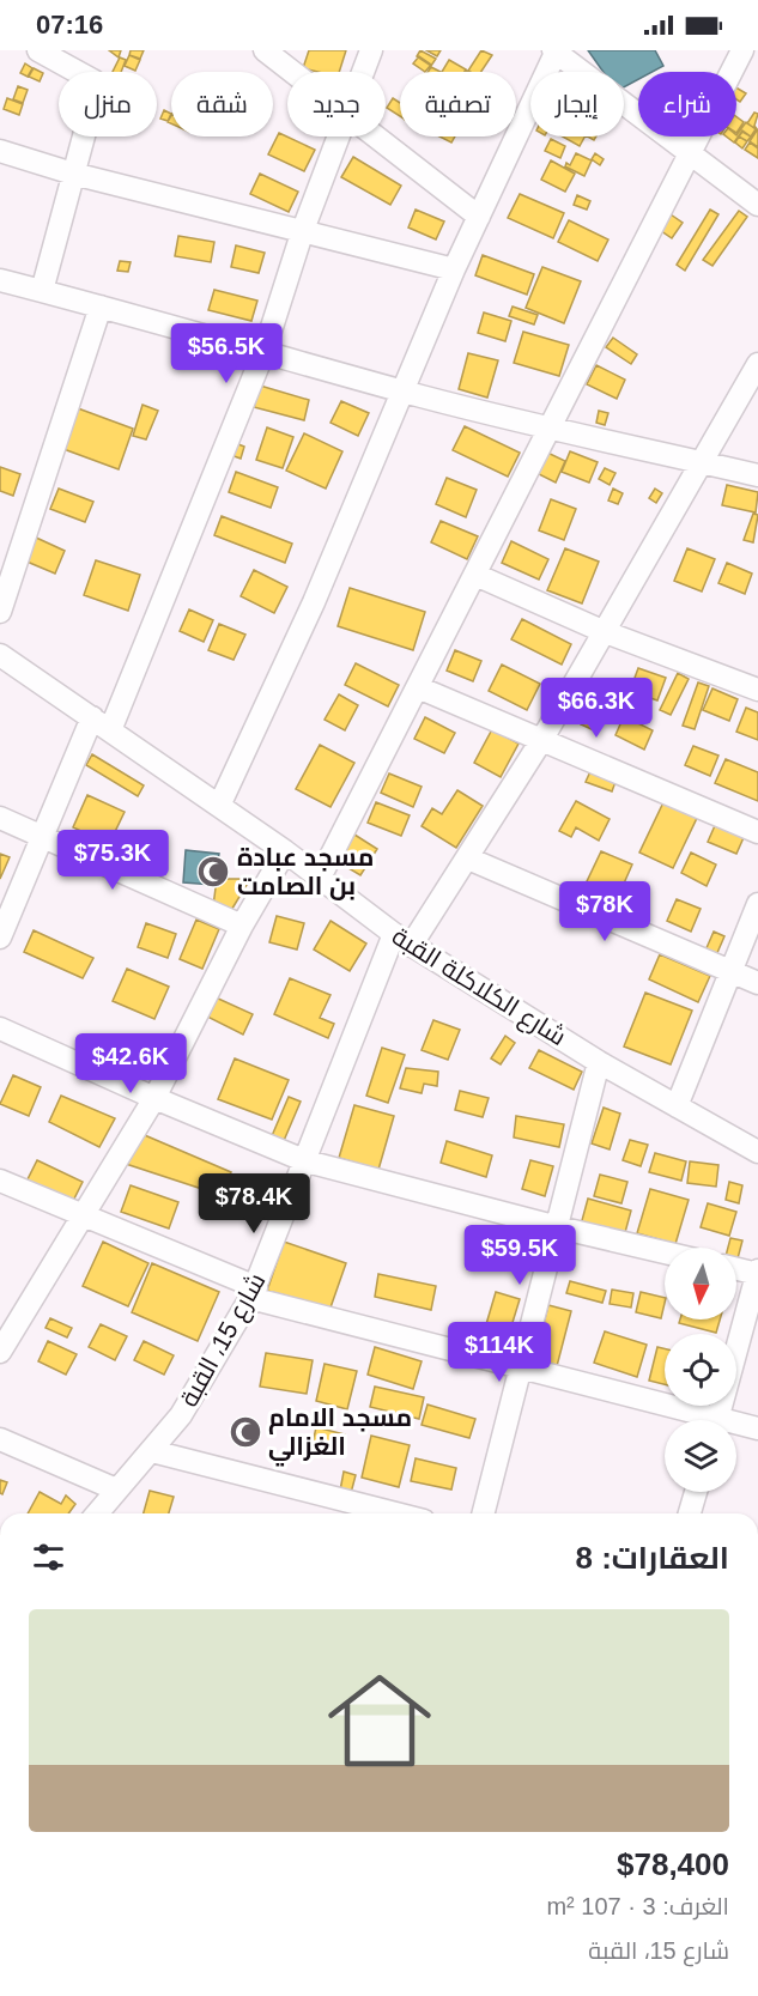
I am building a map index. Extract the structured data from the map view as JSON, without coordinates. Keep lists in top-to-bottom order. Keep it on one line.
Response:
{"streets":{"street":["شارع الكلاكلة القبة","شارع 15، القبة"]},"crossings":[["شارع الكلاكلة القبة","شارع 15، القبة"]],"places":{"mosque":["مسجد عبادة بن الصامت","مسجد الامام الغزالي"]},"north":"bottom","page":{"status":"07:16","chip":["شراء","إيجار","تصفية","جديد","شقة","منزل"],"price":["$56.5K","$66.3K","$75.3K","$78K","$42.6K","$78.4K","$59.5K","$114K"],"heading":"العقارات: 8","list":[{"name":"$78,400","note":"الغرف: 3 · 107 m² · شارع 15، القبة"}]}}
